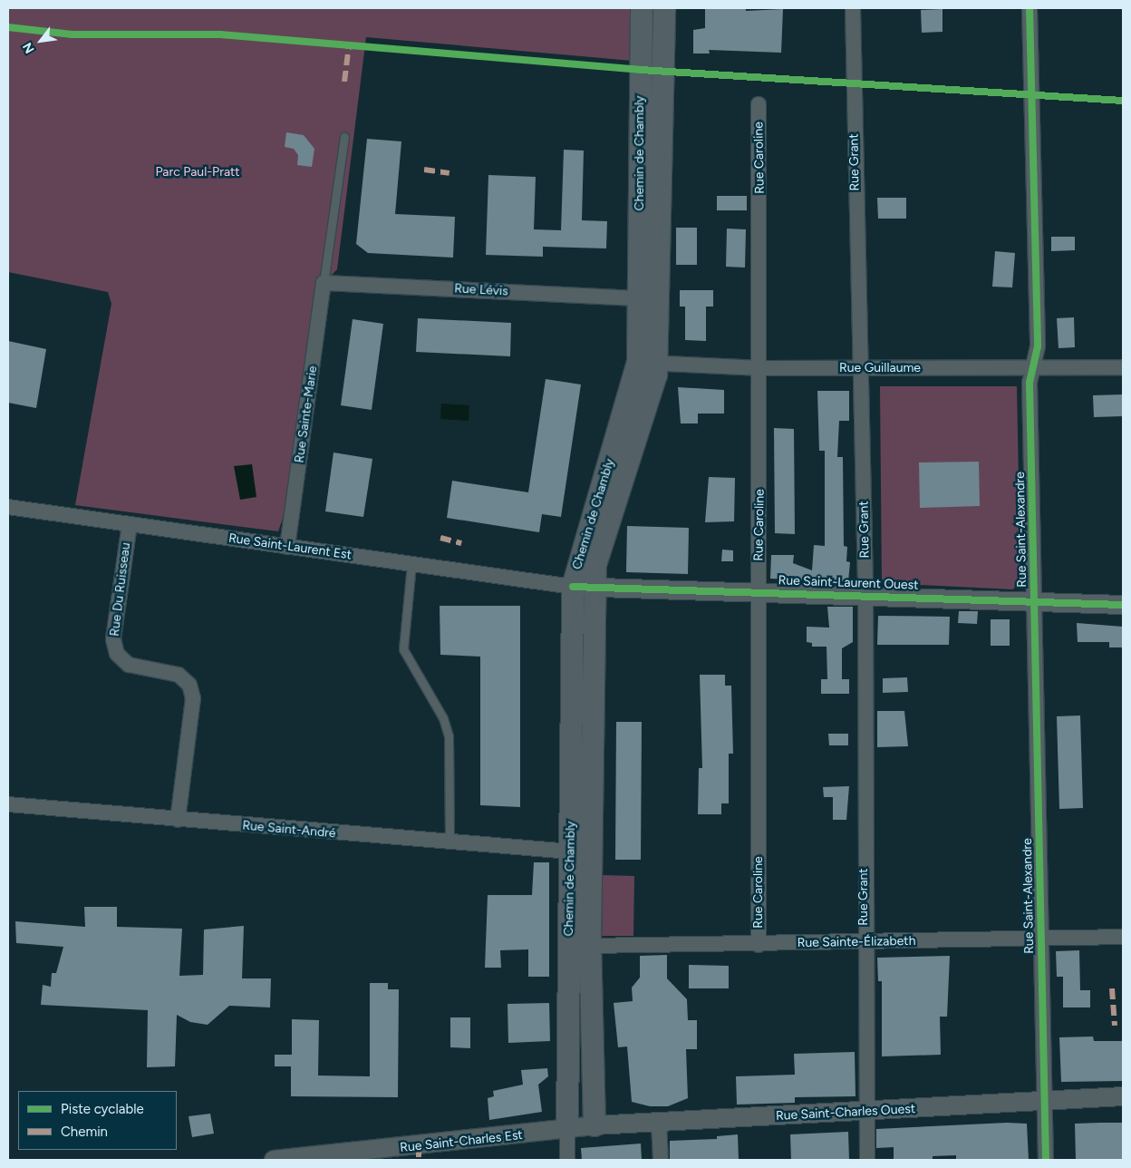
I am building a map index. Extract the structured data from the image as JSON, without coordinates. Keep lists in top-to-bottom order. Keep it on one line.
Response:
{"streets":{"main road":["Chemin de Chambly"],"street":["Rue Caroline","Rue Grant","Rue Lévis","Rue Guillaume","Rue Sainte-Marie","Rue Saint-Alexandre","Rue Saint-Laurent Est","Rue Saint-Laurent Ouest","Rue Du Ruisseau","Rue Saint-André","Rue Sainte-Élizabeth","Rue Saint-Charles Ouest","Rue Saint-Charles Est"]},"crossings":[["Chemin de Chambly","Rue Lévis"],["Chemin de Chambly","Rue Guillaume"],["Chemin de Chambly","Rue Saint-Laurent Est"],["Chemin de Chambly","Rue Saint-Laurent Ouest"],["Chemin de Chambly","Rue Saint-André"],["Chemin de Chambly","Rue Sainte-Élizabeth"],["Chemin de Chambly","Rue Saint-Charles Ouest"],["Chemin de Chambly","Rue Saint-Charles Est"],["Rue Caroline","Rue Guillaume"],["Rue Caroline","Rue Saint-Laurent Ouest"],["Rue Caroline","Rue Sainte-Élizabeth"],["Rue Grant","Rue Guillaume"],["Rue Grant","Rue Saint-Laurent Ouest"],["Rue Grant","Rue Sainte-Élizabeth"],["Rue Grant","Rue Saint-Charles Ouest"],["Rue Lévis","Rue Sainte-Marie"],["Rue Guillaume","Rue Saint-Alexandre"],["Rue Sainte-Marie","Rue Saint-Laurent Est"],["Rue Saint-Alexandre","Rue Saint-Laurent Ouest"],["Rue Saint-Alexandre","Rue Sainte-Élizabeth"],["Rue Saint-Alexandre","Rue Saint-Charles Ouest"],["Rue Saint-Laurent Est","Rue Saint-Laurent Ouest"],["Rue Saint-Laurent Est","Rue Du Ruisseau"],["Rue Du Ruisseau","Rue Saint-André"],["Rue Saint-Charles Ouest","Rue Saint-Charles Est"]],"parks":["Parc Paul-Pratt"],"legend":["Piste cyclable","Chemin"],"north":"bottom left"}
